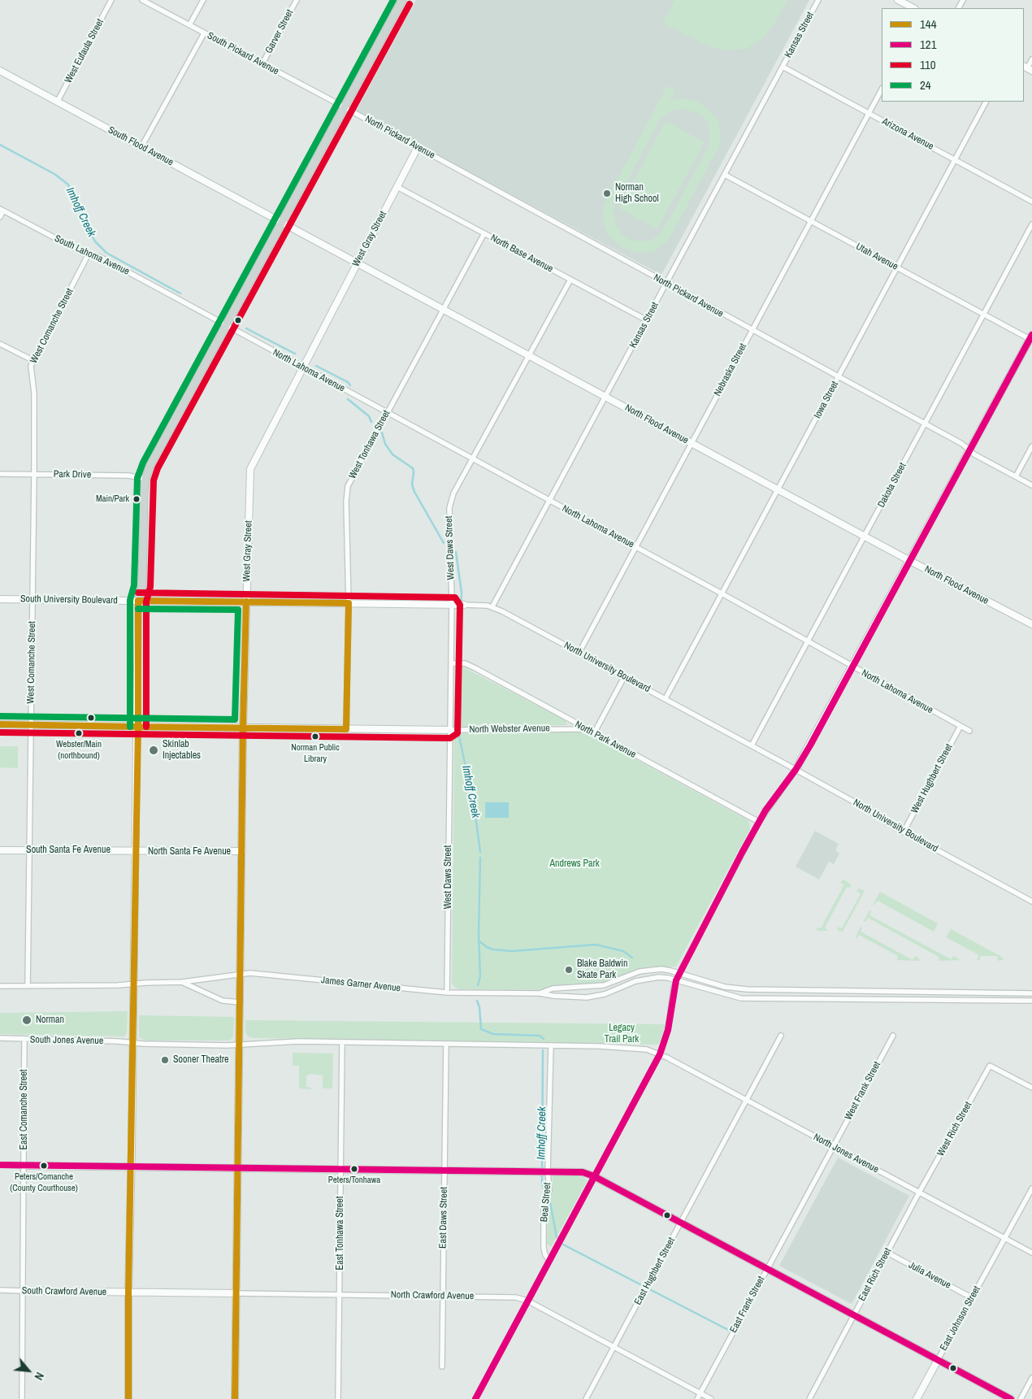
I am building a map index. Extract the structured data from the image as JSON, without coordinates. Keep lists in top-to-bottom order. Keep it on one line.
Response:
{"streets":{"street":["Garver Street","Kansas Street","West Eufaula Street","South Pickard Avenue","Arizona Avenue","North Pickard Avenue","South Flood Avenue","West Gray Street","North Base Avenue","South Lahoma Avenue","Utah Avenue","West Comanche Street","Nebraska Street","North Lahoma Avenue","Iowa Street","North Flood Avenue","West Tonhawa Street","Park Drive","Dakota Street","West Daws Street","South University Boulevard","North University Boulevard","North Webster Avenue","North Park Avenue","West Hughbert Street","South Santa Fe Avenue","North Santa Fe Avenue","James Garner Avenue","South Jones Avenue","West Frank Street","East Comanche Street","West Rich Street","North Jones Avenue","Beal Street","East Daws Street","East Tonhawa Street","East Hughbert Street","East Rich Street","Julia Avenue","South Crawford Avenue","North Crawford Avenue","East Frank Street","East Johnson Street"]},"crossings":[["Garver Street","South Pickard Avenue"],["Kansas Street","Arizona Avenue"],["Kansas Street","North Pickard Avenue"],["Kansas Street","North Base Avenue"],["Kansas Street","Utah Avenue"],["Kansas Street","North Lahoma Avenue"],["Kansas Street","North Flood Avenue"],["Kansas Street","North University Boulevard"],["West Eufaula Street","South Flood Avenue"],["South Pickard Avenue","North Pickard Avenue"],["Arizona Avenue","Nebraska Street"],["Arizona Avenue","Iowa Street"],["North Pickard Avenue","West Gray Street"],["North Pickard Avenue","Nebraska Street"],["North Pickard Avenue","Iowa Street"],["North Pickard Avenue","Dakota Street"],["South Flood Avenue","North Flood Avenue"],["West Gray Street","North Base Avenue"],["West Gray Street","North Lahoma Avenue"],["West Gray Street","North Flood Avenue"],["West Gray Street","North University Boulevard"],["West Gray Street","North Webster Avenue"],["West Gray Street","North Santa Fe Avenue"],["West Gray Street","James Garner Avenue"],["West Gray Street","South Jones Avenue"],["West Gray Street","North Crawford Avenue"],["North Base Avenue","West Tonhawa Street"],["North Base Avenue","West Daws Street"],["South Lahoma Avenue","West Comanche Street"],["South Lahoma Avenue","North Lahoma Avenue"],["Utah Avenue","Nebraska Street"],["Utah Avenue","Iowa Street"],["Utah Avenue","Dakota Street"],["West Comanche Street","Park Drive"],["West Comanche Street","South University Boulevard"],["West Comanche Street","North Webster Avenue"],["West Comanche Street","South Santa Fe Avenue"],["West Comanche Street","James Garner Avenue"],["Nebraska Street","North Lahoma Avenue"],["Nebraska Street","North Flood Avenue"],["Nebraska Street","North University Boulevard"],["North Lahoma Avenue","Iowa Street"],["North Lahoma Avenue","West Tonhawa Street"],["North Lahoma Avenue","Dakota Street"],["North Lahoma Avenue","West Daws Street"],["North Lahoma Avenue","West Hughbert Street"],["Iowa Street","North Flood Avenue"],["Iowa Street","North University Boulevard"],["North Flood Avenue","West Tonhawa Street"],["North Flood Avenue","Dakota Street"],["North Flood Avenue","West Daws Street"],["West Tonhawa Street","North University Boulevard"],["West Tonhawa Street","North Webster Avenue"],["Dakota Street","North University Boulevard"],["West Daws Street","North University Boulevard"],["West Daws Street","North Webster Avenue"],["West Daws Street","North Park Avenue"],["West Daws Street","James Garner Avenue"],["South University Boulevard","North University Boulevard"],["North University Boulevard","West Hughbert Street"],["North Webster Avenue","North Park Avenue"],["South Santa Fe Avenue","North Santa Fe Avenue"],["South Jones Avenue","East Comanche Street"],["South Jones Avenue","North Jones Avenue"],["South Jones Avenue","East Daws Street"],["South Jones Avenue","East Tonhawa Street"],["West Frank Street","North Jones Avenue"],["West Frank Street","East Frank Street"],["East Comanche Street","South Crawford Avenue"],["West Rich Street","North Jones Avenue"],["West Rich Street","East Rich Street"],["North Jones Avenue","Beal Street"],["North Jones Avenue","East Daws Street"],["North Jones Avenue","East Hughbert Street"],["North Jones Avenue","East Rich Street"],["North Jones Avenue","East Frank Street"],["North Jones Avenue","East Johnson Street"],["East Daws Street","North Crawford Avenue"],["East Tonhawa Street","North Crawford Avenue"],["East Hughbert Street","North Crawford Avenue"],["East Rich Street","Julia Avenue"],["Julia Avenue","East Johnson Street"],["South Crawford Avenue","North Crawford Avenue"],["North Crawford Avenue","East Frank Street"]],"water":["Imhoff Creek"],"parks":["Andrews Park","Legacy Trail Park"],"places":["Norman High School","Main/Park","Webster/Main (northbound)","Norman Public Library","Skinlab Injectables","Blake Baldwin Skate Park","Norman","Sooner Theatre","Peters/Comanche (County Courthouse)","Peters/Tonhawa"],"lines":["transit line 24","transit line 110","transit line 121","transit line 144"],"legend":["144","121","110","24"],"north":"bottom right"}
